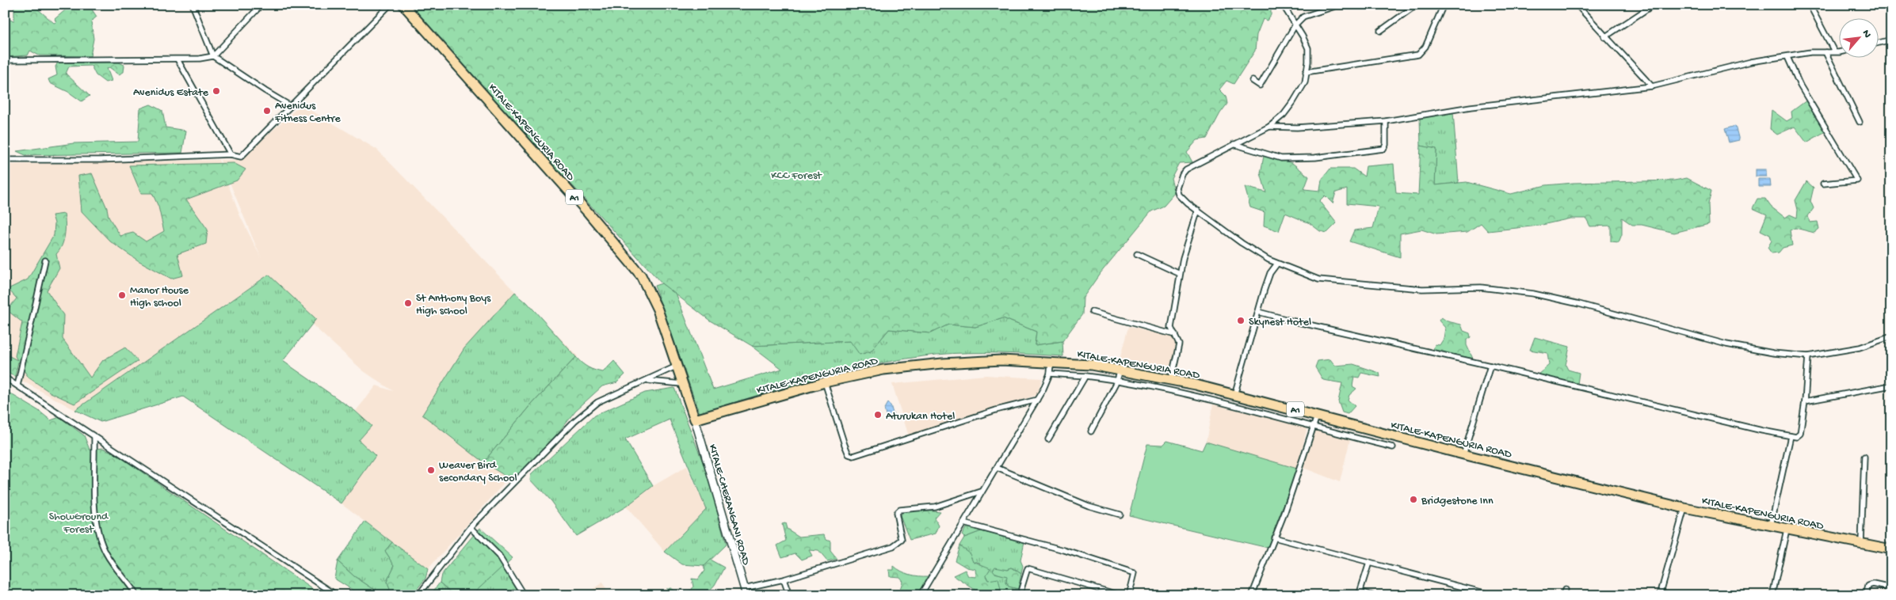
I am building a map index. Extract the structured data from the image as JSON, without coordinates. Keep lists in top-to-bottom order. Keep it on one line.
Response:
{"streets":{"highway":["KITALE-KAPENGURIA ROAD","A1"],"main road":["KITALE-CHERANGANI ROAD"]},"crossings":[["KITALE-KAPENGURIA ROAD","KITALE-CHERANGANI ROAD"]],"parks":["KCC Forest","ShowGround Forest"],"places":["Avenidus Estate","Avenidus Fitness Centre","Manor House High school","St Anthony Boys High school","Skynest Hotel","Aturukan Hotel","Weaver Bird secondary School","Bridgestone Inn"],"north":"top right"}
